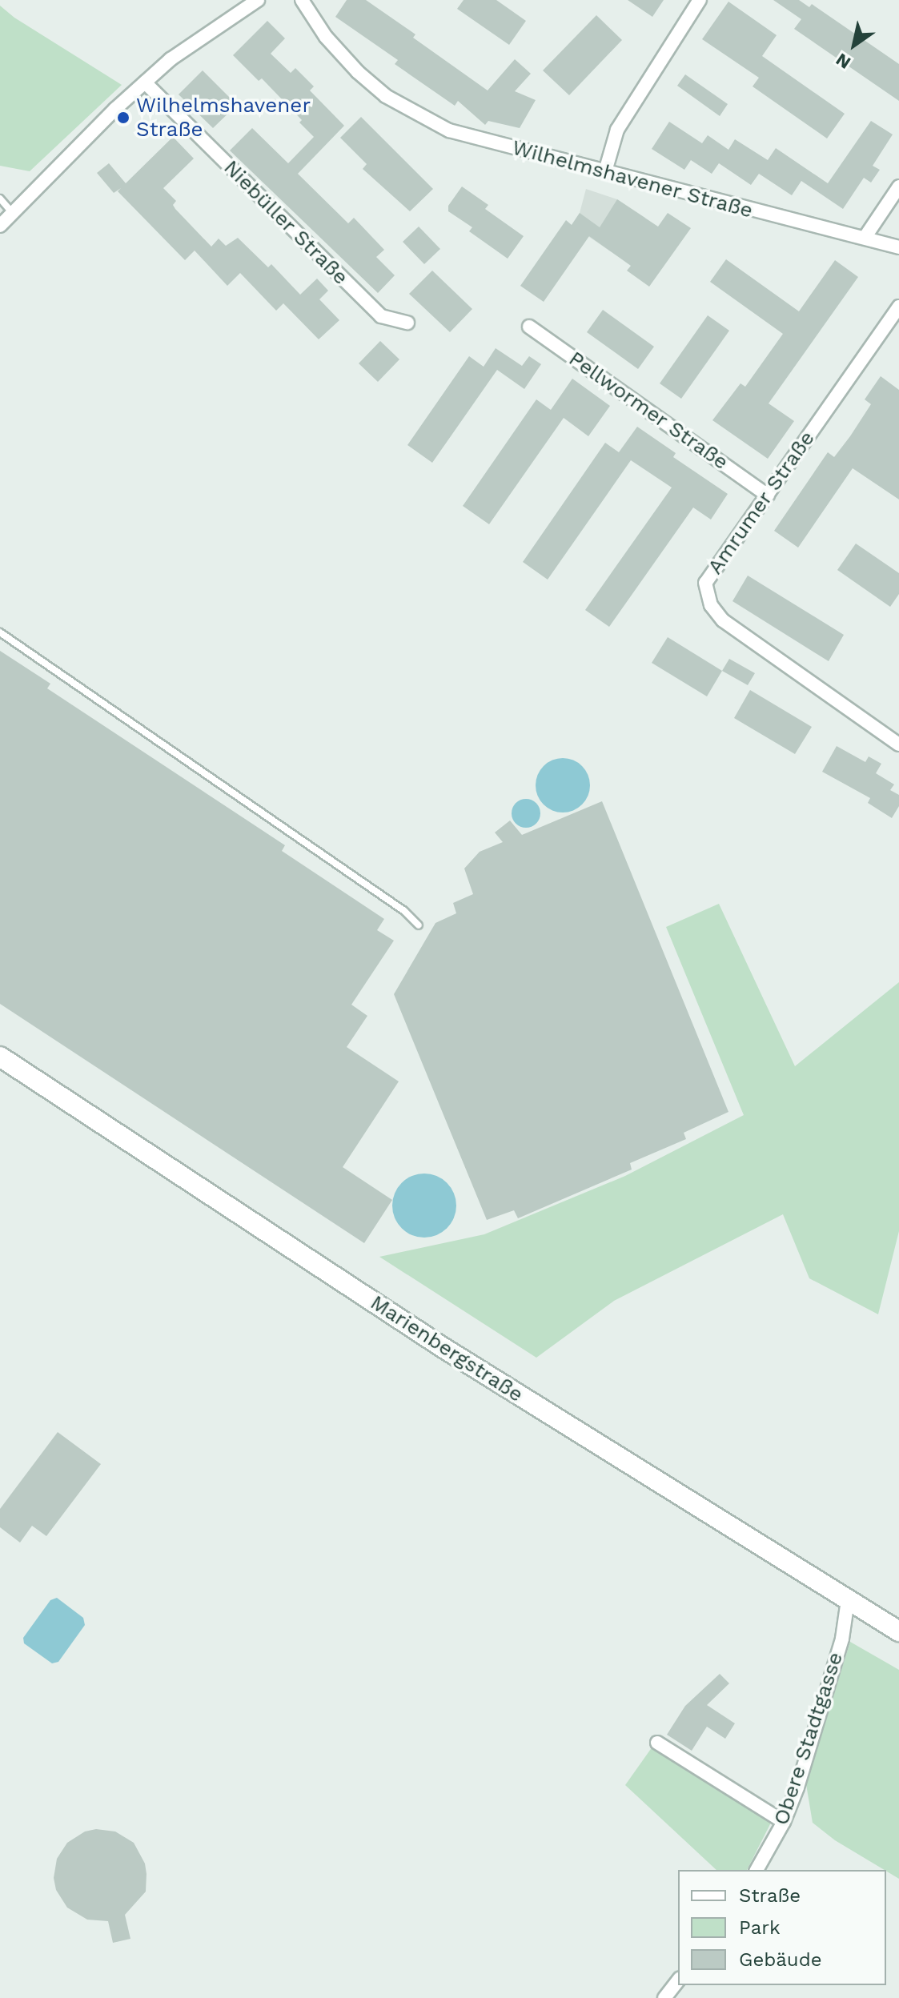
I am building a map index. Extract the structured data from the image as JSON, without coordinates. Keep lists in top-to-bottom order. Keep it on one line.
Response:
{"streets":{"main road":["Marienbergstraße"],"street":["Wilhelmshavener Straße","Niebüller Straße","Pellwormer Straße","Amrumer Straße","Obere Stadtgasse"]},"crossings":[["Pellwormer Straße","Amrumer Straße"],["Marienbergstraße","Obere Stadtgasse"]],"places":["Wilhelmshavener Straße"],"legend":["Straße","Park","Gebäude"],"north":"bottom left"}
